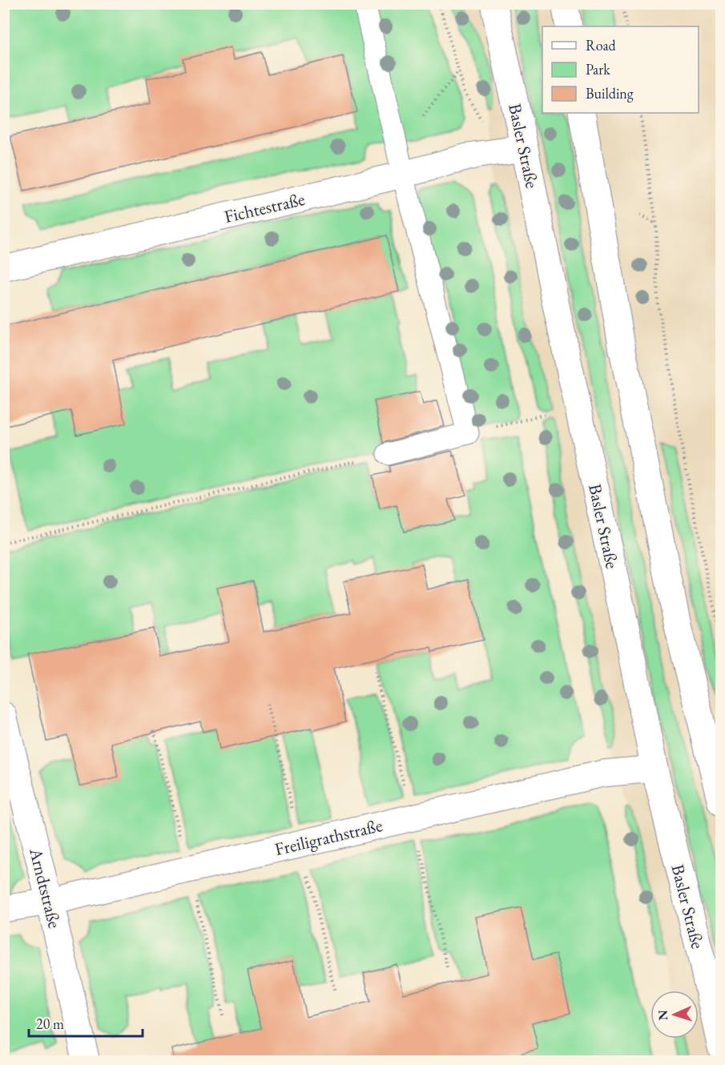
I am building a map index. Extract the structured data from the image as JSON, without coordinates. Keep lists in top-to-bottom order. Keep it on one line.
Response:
{"streets":{"main road":["Basler Straße","Fichtestraße","Freiligrathstraße","Arndtstraße"]},"crossings":[["Basler Straße","Fichtestraße"],["Basler Straße","Freiligrathstraße"],["Freiligrathstraße","Arndtstraße"]],"legend":["Road","Park","Building"],"scale_bar":"20 m","north":"left"}
